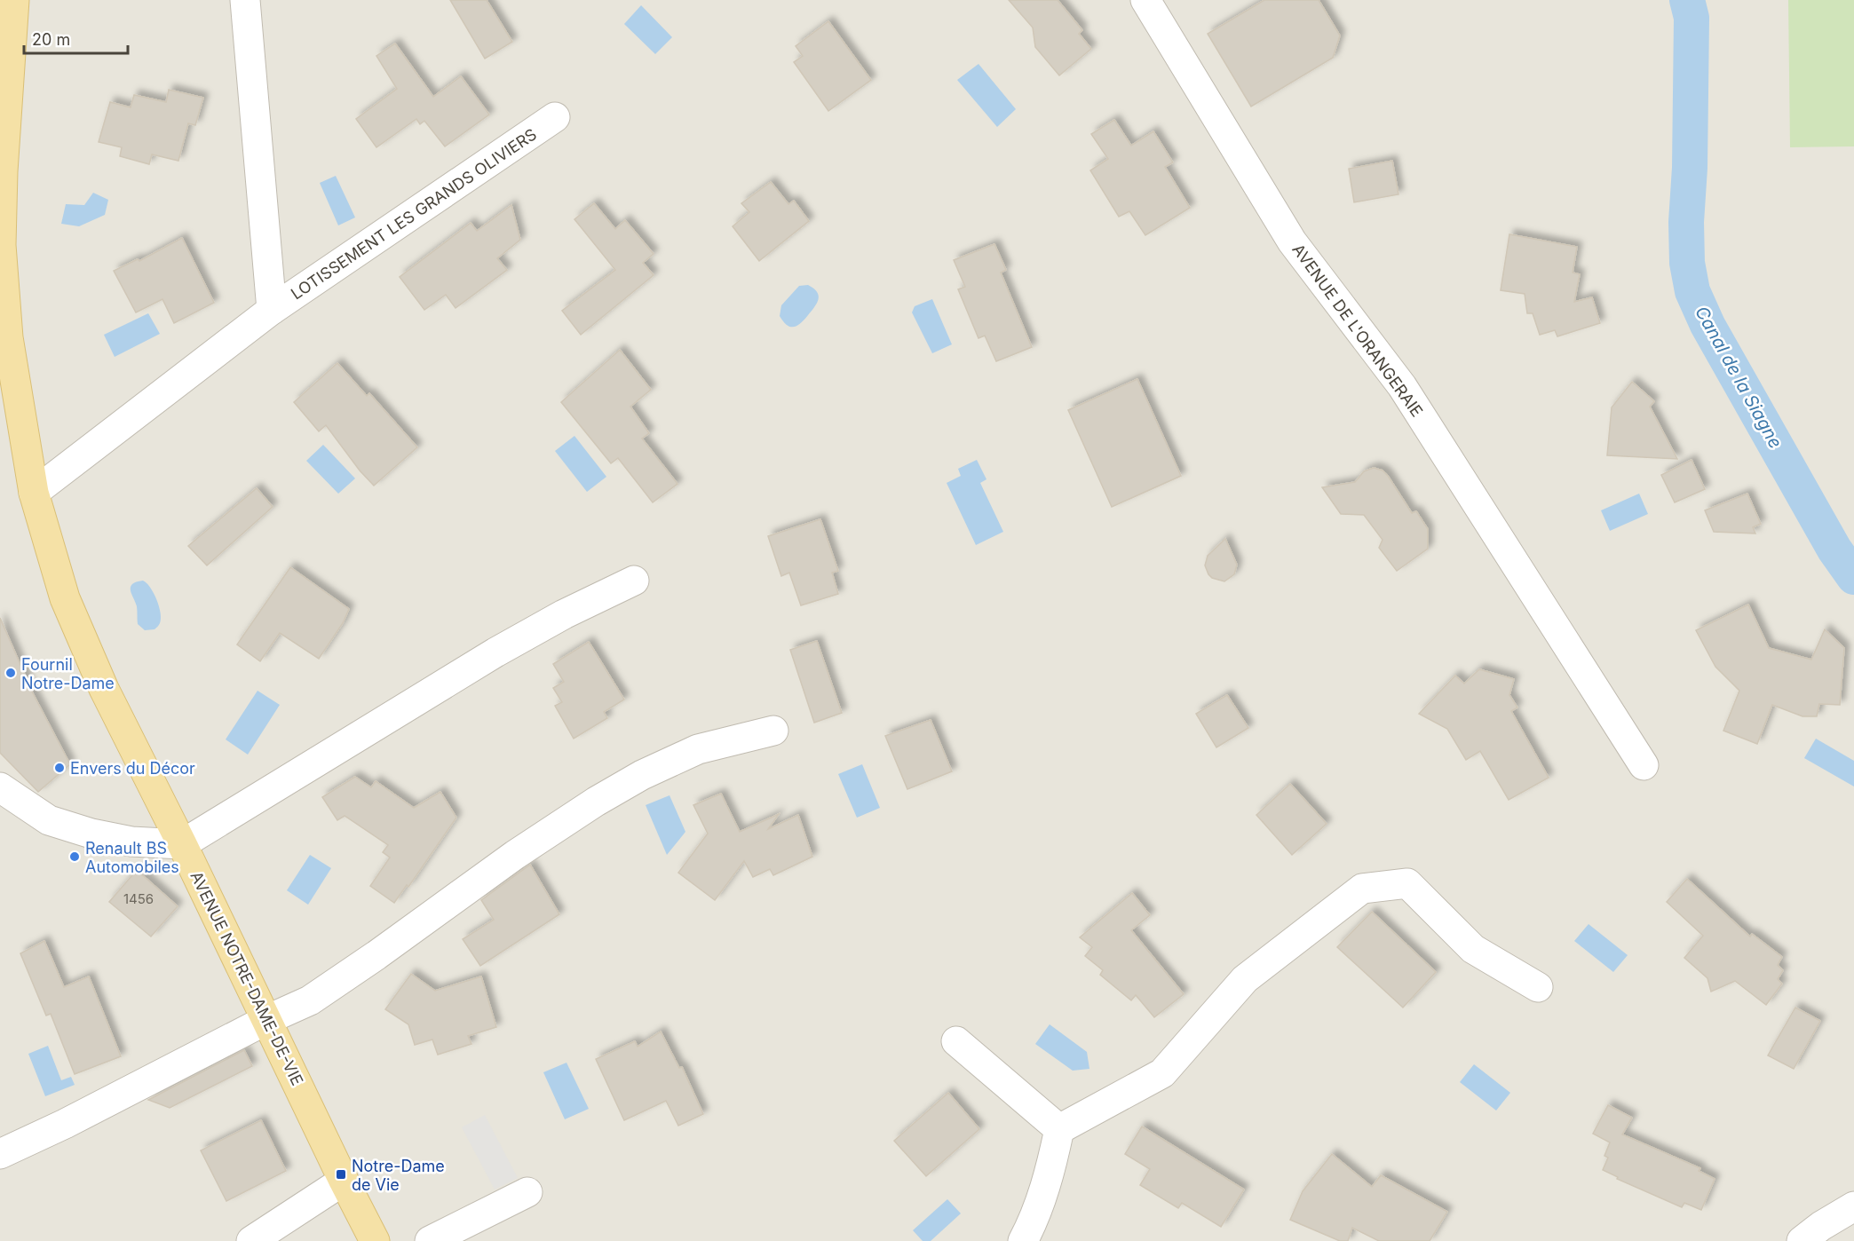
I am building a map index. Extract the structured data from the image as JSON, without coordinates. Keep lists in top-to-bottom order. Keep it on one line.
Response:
{"streets":{"main road":["AVENUE NOTRE-DAME-DE-VIE"],"street":["LOTISSEMENT LES GRANDS OLIVIERS","AVENUE DE L'ORANGERAIE"]},"crossings":[["LOTISSEMENT LES GRANDS OLIVIERS","AVENUE NOTRE-DAME-DE-VIE"]],"water":["Canal de la Siagne"],"places":{"other":["Fournil Notre-Dame","Envers du Décor","Renault BS Automobiles"],"transit":["Notre-Dame de Vie"]},"house_numbers":["1456"],"scale_bar":"20 m"}
